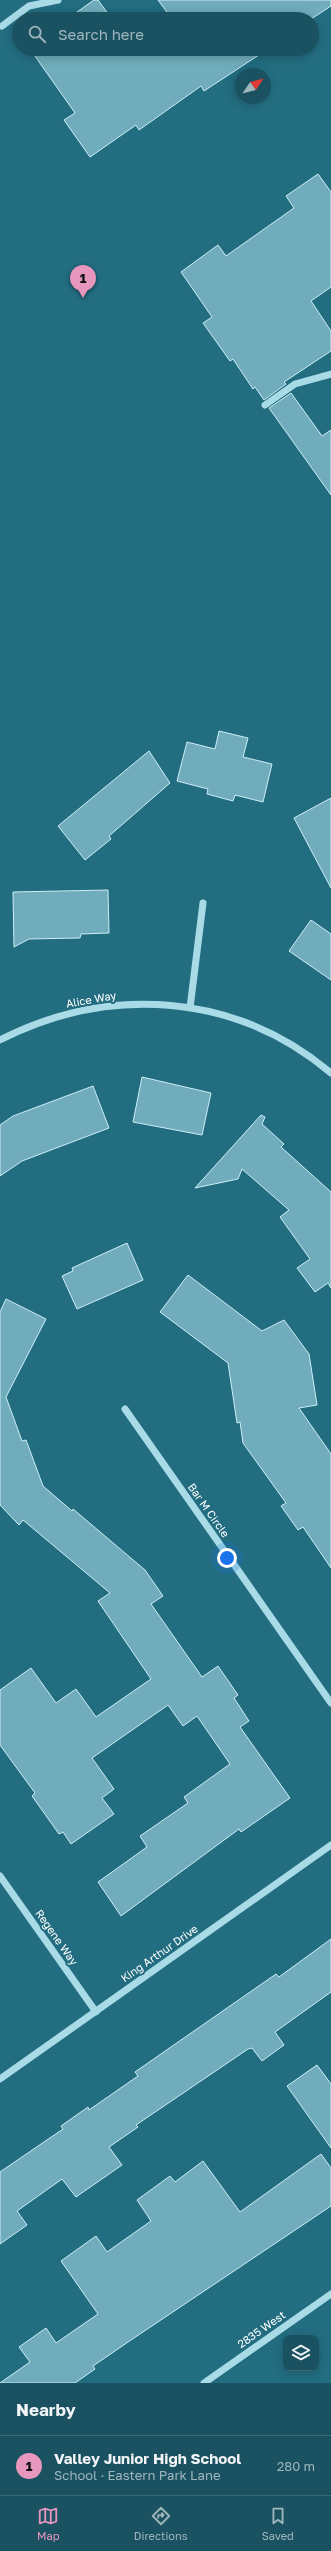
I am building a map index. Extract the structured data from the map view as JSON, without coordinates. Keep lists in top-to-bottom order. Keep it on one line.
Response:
{"streets":{"street":["Alice Way","Bar M Circle","Regene Way","King Arthur Drive","2835 West"]},"crossings":[["Regene Way","King Arthur Drive"]],"north":"top right","page":{"search":"Search here","pins":"1","heading":"Nearby","list":[{"mark":"1","name":"Valley Junior High School","note":"School · Eastern Park Lane","value":"280 m"}],"nav":["Map","Directions","Saved"]}}
